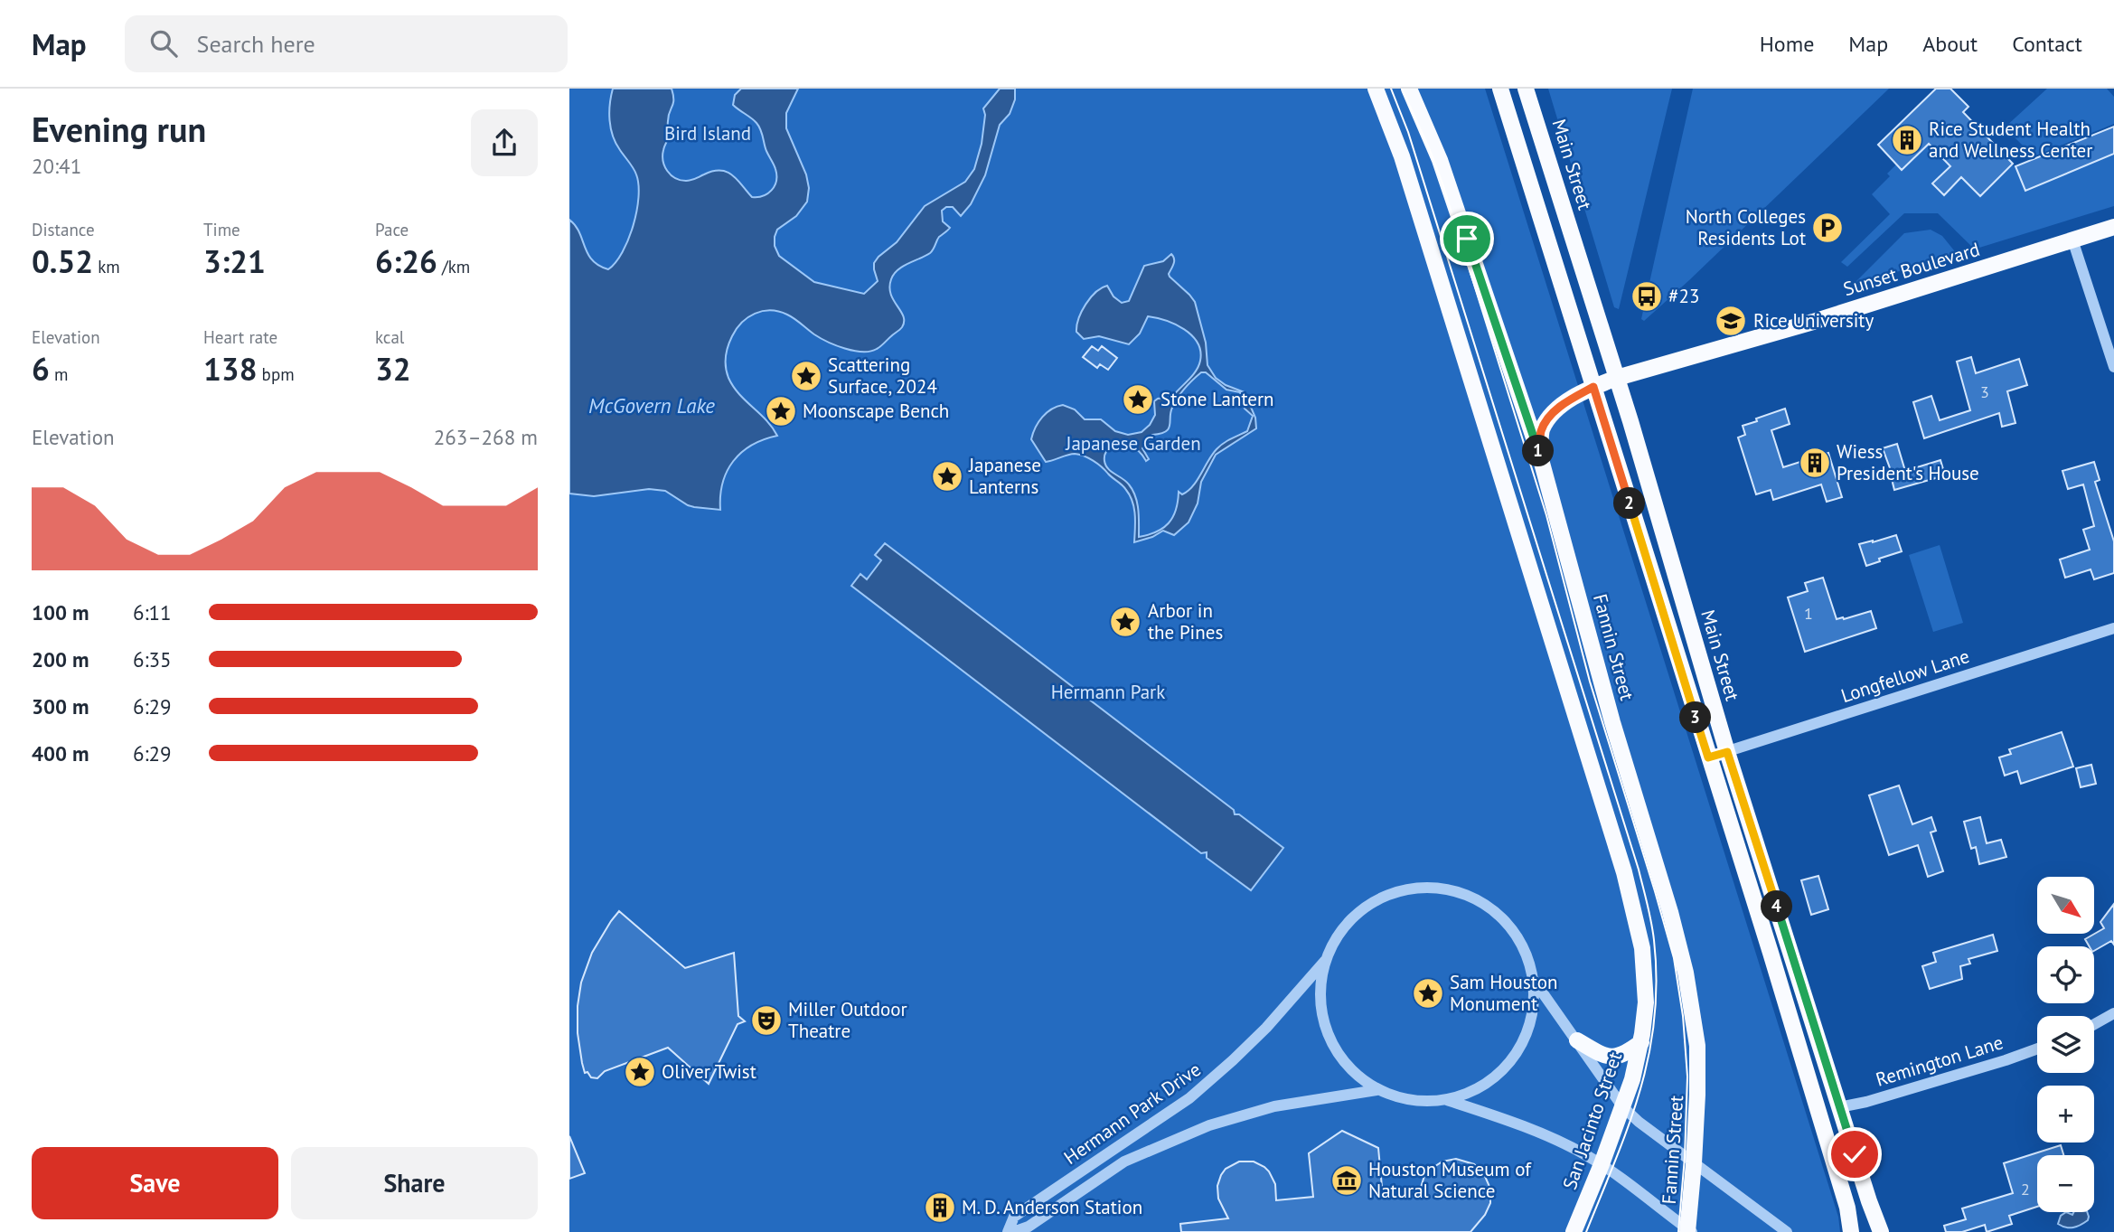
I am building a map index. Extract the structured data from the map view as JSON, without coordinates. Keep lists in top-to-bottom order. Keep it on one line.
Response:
{"streets":{"main road":["Main Street","Sunset Boulevard","Fannin Street","San Jacinto Street"],"street":["Longfellow Lane","Remington Lane","Hermann Park Drive"]},"crossings":[["Main Street","Sunset Boulevard"],["Main Street","Longfellow Lane"],["Main Street","Remington Lane"],["Sunset Boulevard","Fannin Street"]],"water":["McGovern Lake"],"parks":["Bird Island","Japanese Garden","Hermann Park"],"places":{"building":["Rice Student Health and Wellness Center","Wiess President's House","M. D. Anderson Station"],"parking":["North Colleges Residents Lot"],"bus stop":["#23"],"school or university":["Rice University"],"place":["Scattering Surface, 2024","Stone Lantern","Moonscape Bench","Japanese Lanterns","Arbor in the Pines","Sam Houston Monument","Oliver Twist"],"theatre":["Miller Outdoor Theatre"],"museum":["Houston Museum of Natural Science"]},"house_numbers":["3","1","2"],"north":"bottom right","page":{"header":"Map","search":"Search here","nav":["Home","Map","About","Contact"],"heading":["Evening run","20:41"],"stats":[["Distance","0.52 km"],["Time","3:21"],["Pace","6:26 /km"],["Elevation","6 m"],["Heart rate","138 bpm"],["kcal","32"]],"chart":["Elevation","263–268 m"],"pins":["1","2","3","4"],"list":[{"name":"100 m","note":"6:11"},{"name":"200 m","note":"6:35"},{"name":"300 m","note":"6:29"},{"name":"400 m","note":"6:29"}],"map_buttons":["+","−"],"buttons":["Save","Share"]}}
